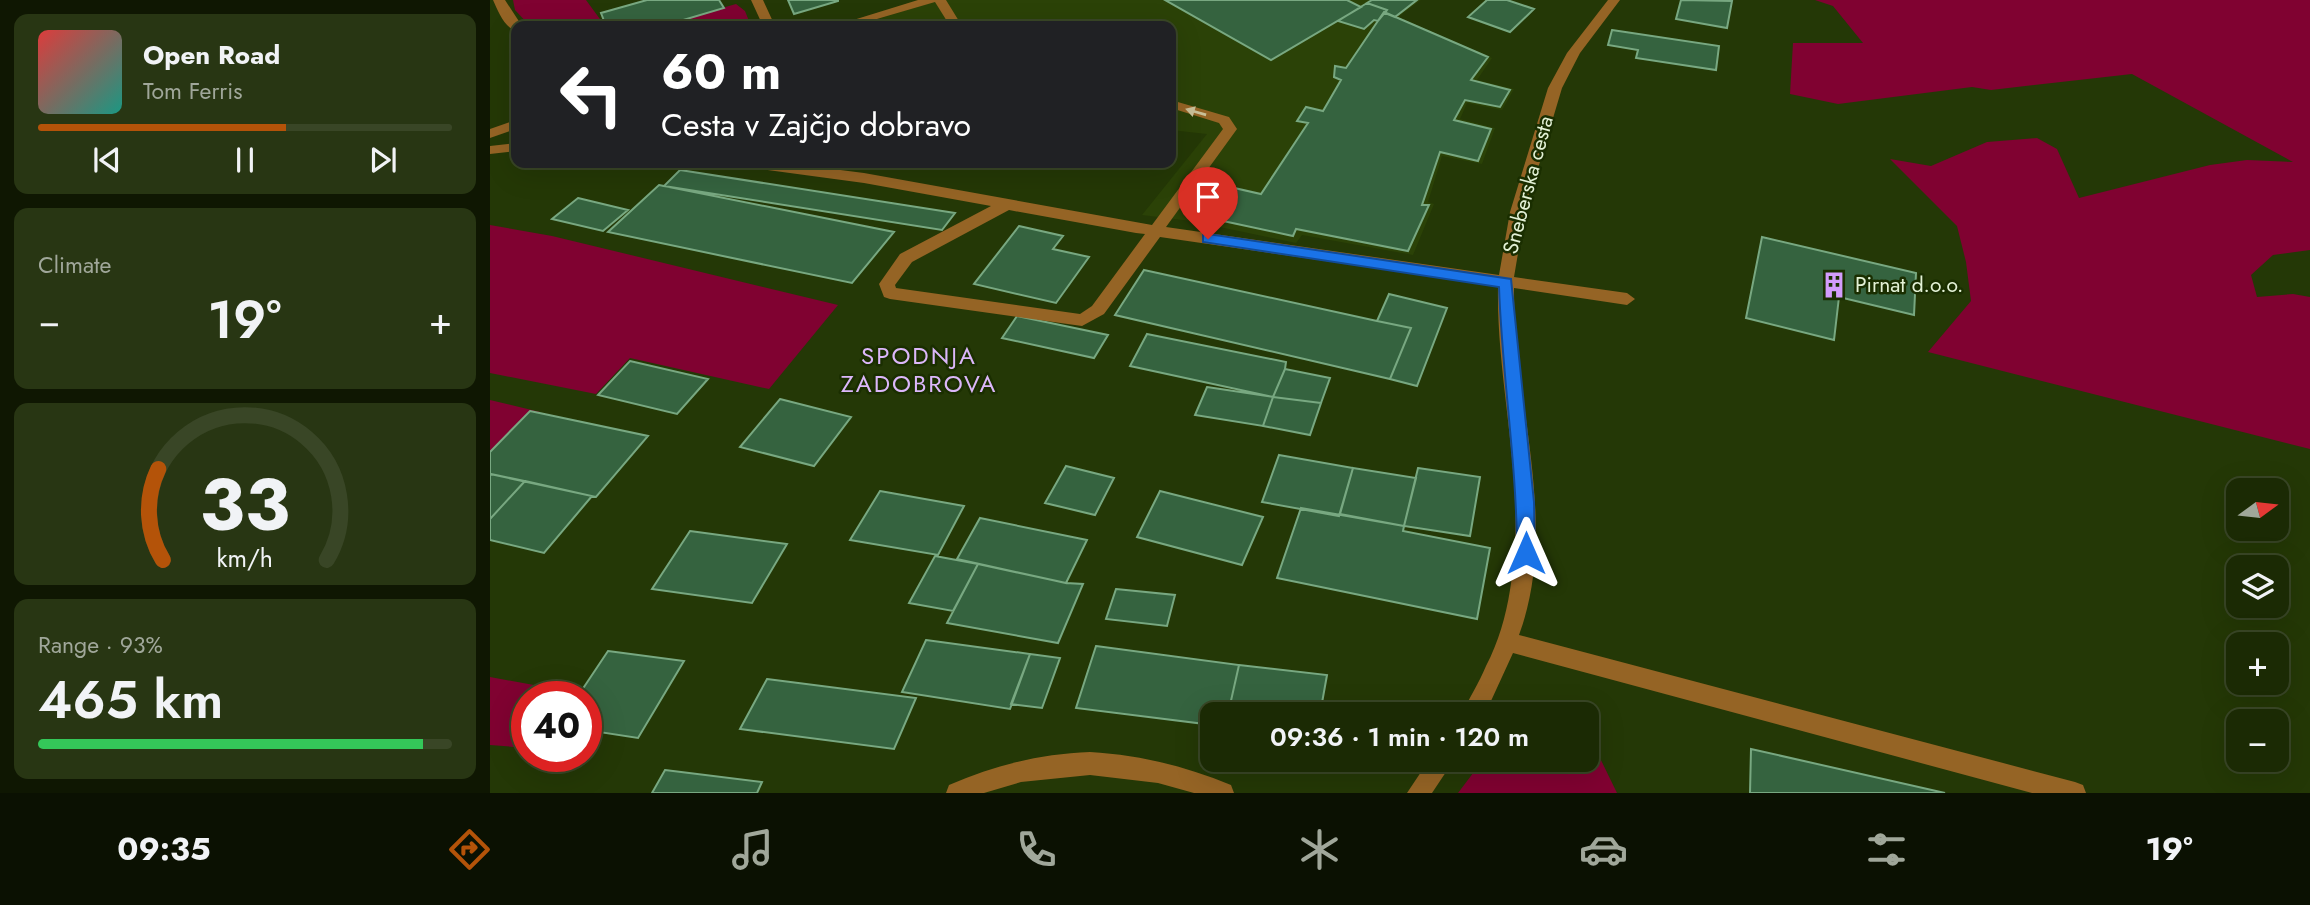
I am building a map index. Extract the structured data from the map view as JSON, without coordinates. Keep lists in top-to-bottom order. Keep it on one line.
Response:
{"streets":{"street":["Sneberska cesta"]},"districts":["SPODNJA ZADOBROVA"],"places":{"building":["Pirnat d.o.o."]},"north":"right","page":{"turn":["60 m","Cesta v Zajčjo dobravo"],"song":["Open Road","Tom Ferris"],"tile":["Climate",["Range · 93%","465 km"]],"heat":["−","19°","+"],"map_buttons":["+","−"],"limit":"40","trip":"09:36 · 1 min · 120 m","tabs":["09:35","19°"],"gauge":["33","km/h"]}}
